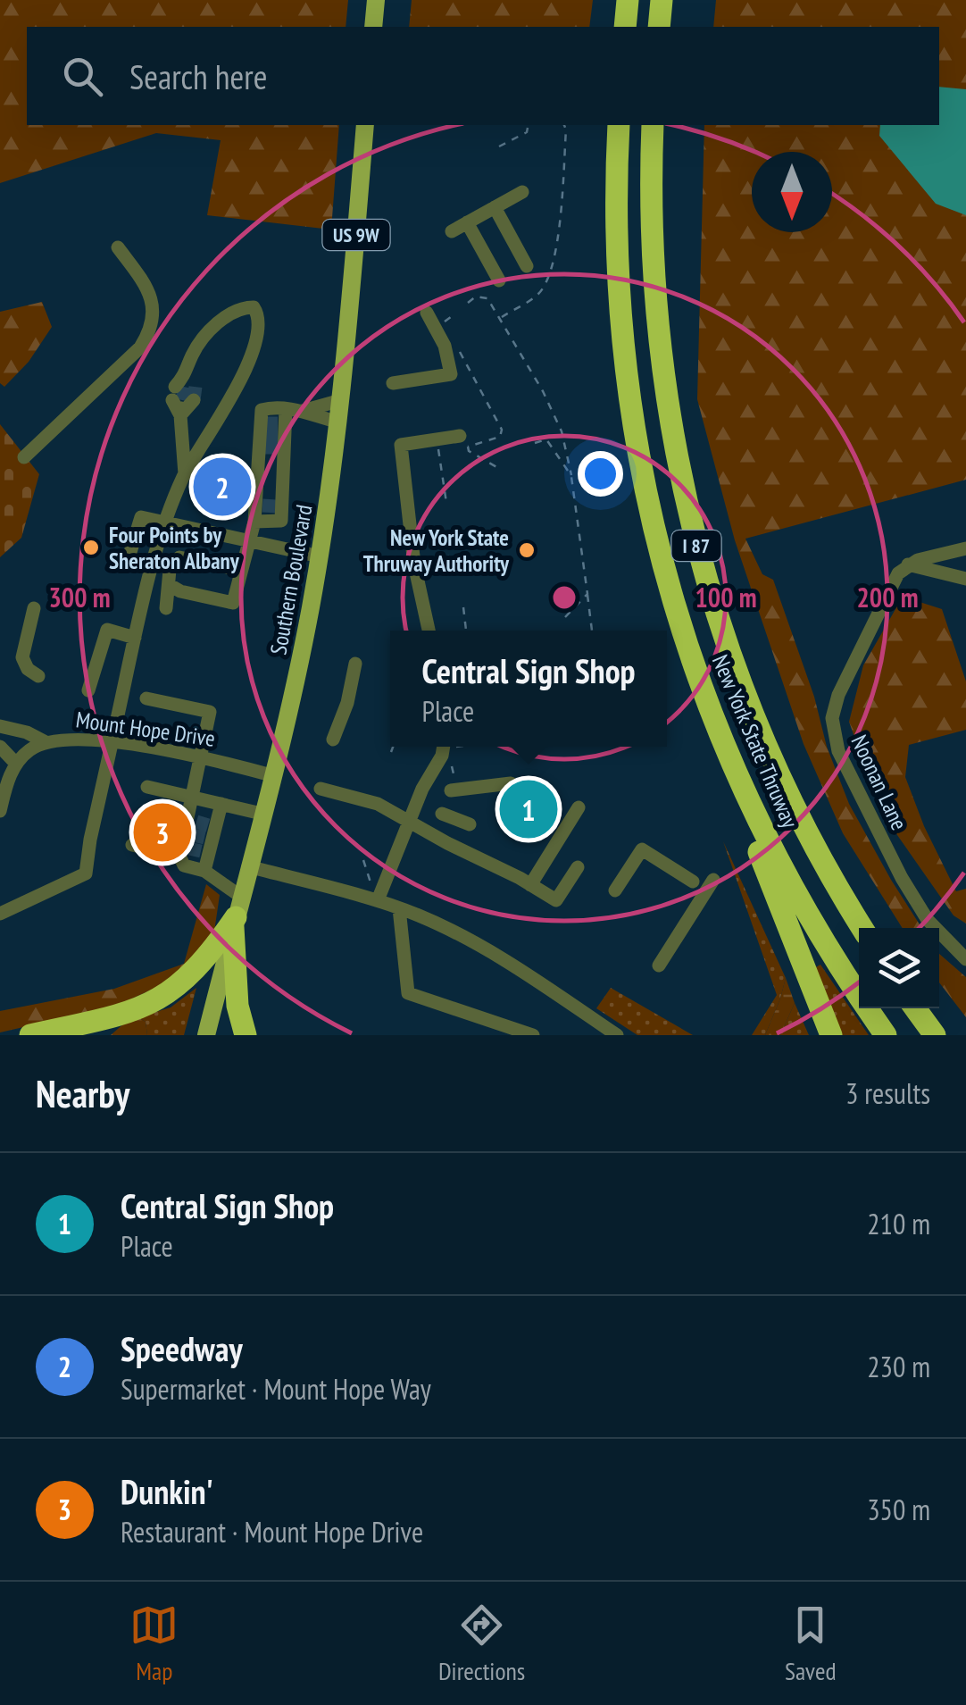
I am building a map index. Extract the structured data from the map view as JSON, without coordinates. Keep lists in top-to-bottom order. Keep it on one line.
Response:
{"streets":{"highway":["I 87","New York State Thruway"],"main road":["US 9W","Southern Boulevard"],"street":["Mount Hope Drive","Noonan Lane"]},"crossings":[["Southern Boulevard","Mount Hope Drive"]],"places":["Four Points by Sheraton Albany","New York State Thruway Authority"],"north":"bottom","page":{"search":"Search here","pins":["2","1","3"],"popup":["Central Sign Shop","Place"],"heading":["Nearby","3 results"],"list":[{"mark":"1","name":"Central Sign Shop","note":"Place","value":"210 m"},{"mark":"2","name":"Speedway","note":"Supermarket · Mount Hope Way","value":"230 m"},{"mark":"3","name":"Dunkin'","note":"Restaurant · Mount Hope Drive","value":"350 m"}],"nav":["Map","Directions","Saved"]},"rings":["300 m","100 m","200 m"]}
